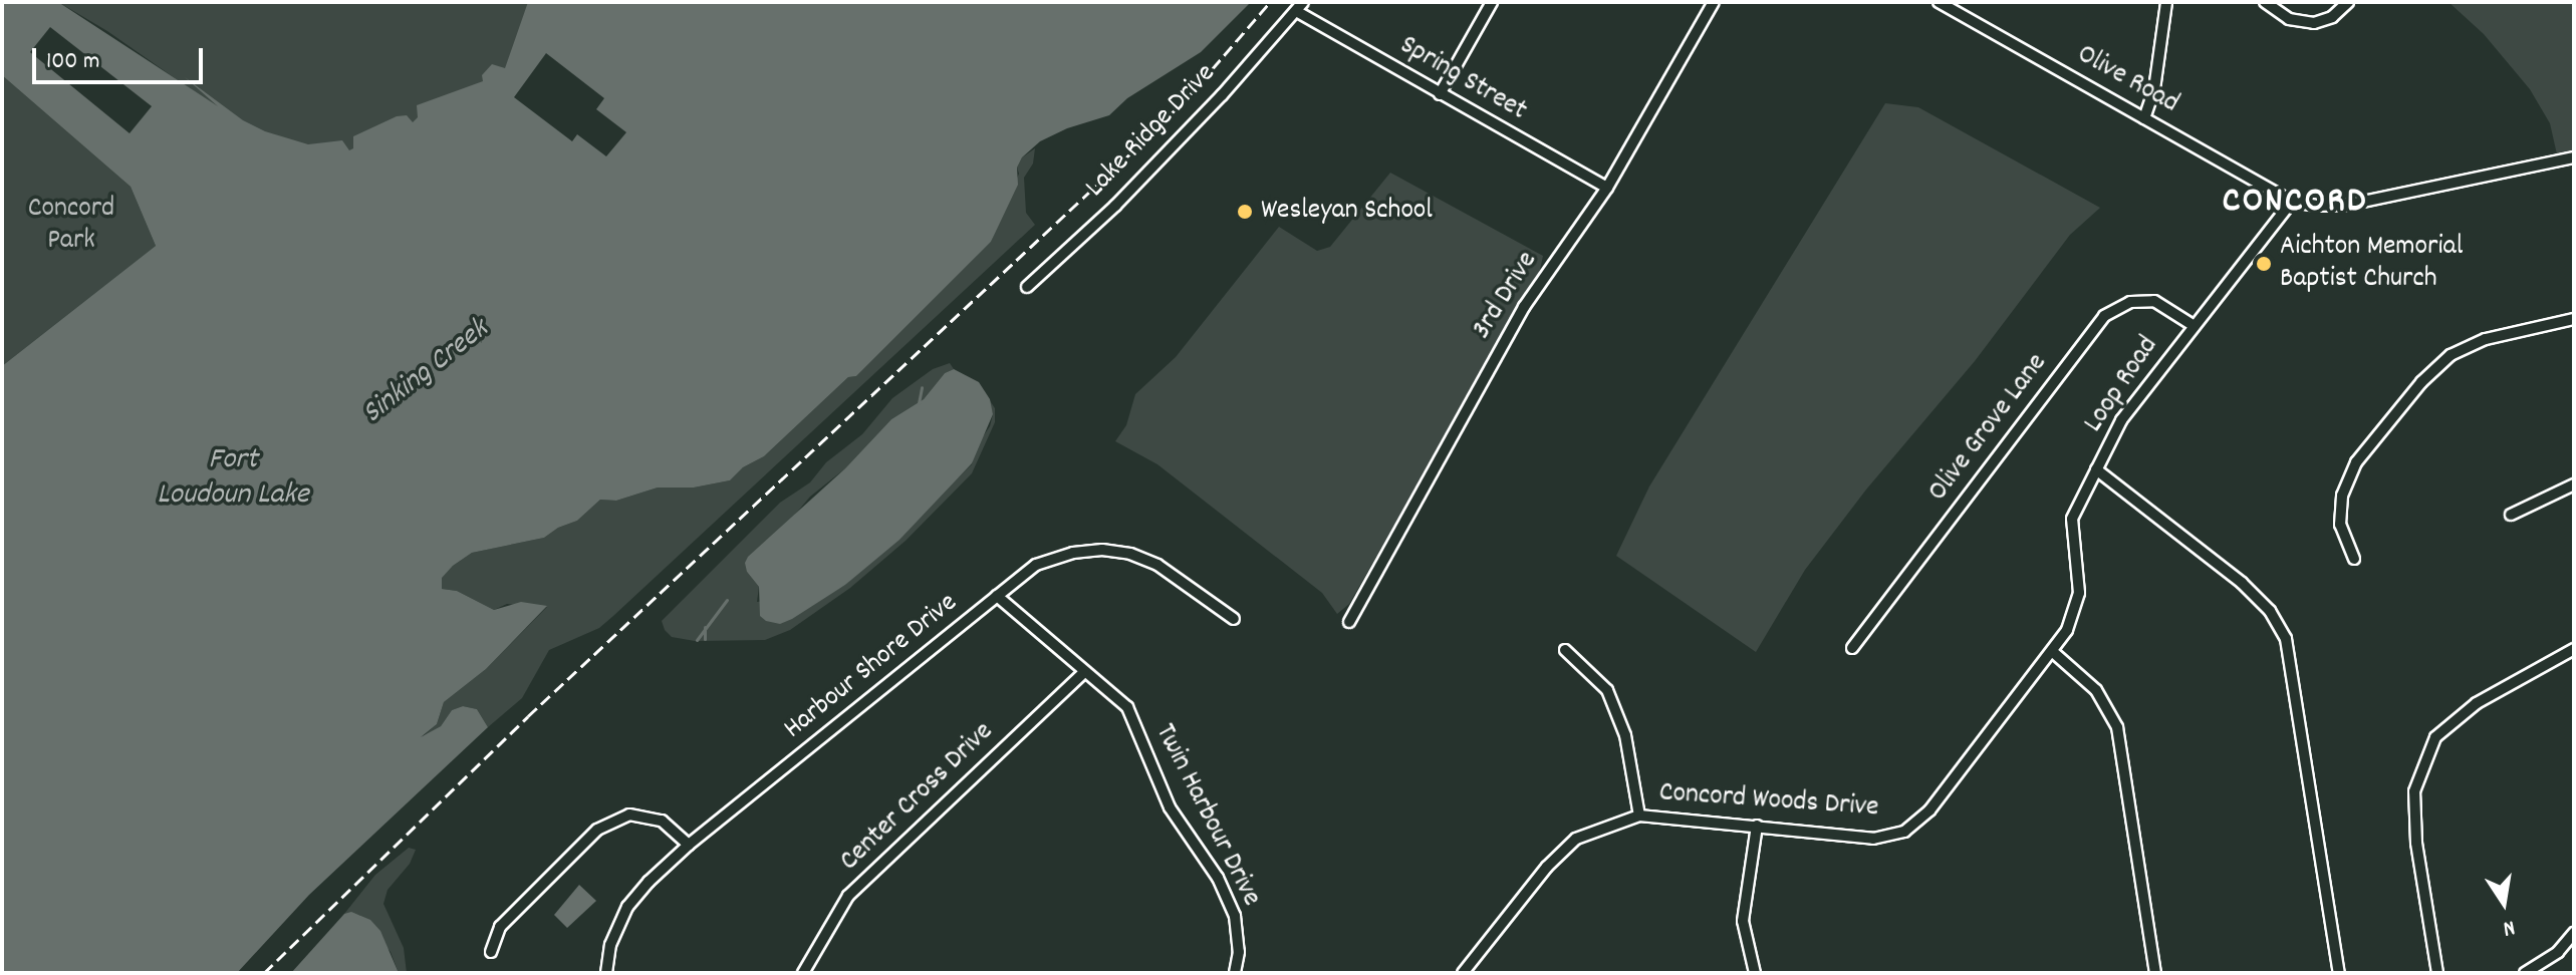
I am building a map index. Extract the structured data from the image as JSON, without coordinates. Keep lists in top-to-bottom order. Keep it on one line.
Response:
{"streets":{"street":["Spring Street","Olive Road","Lake Ridge Drive","3rd Drive","Loop Road","Olive Grove Lane","Harbour Shore Drive","Center Cross Drive","Concord Woods Drive","Twin Harbour Drive"]},"crossings":[["Spring Street","Lake Ridge Drive"],["Spring Street","3rd Drive"],["Olive Road","Loop Road"],["Loop Road","Olive Grove Lane"],["Loop Road","Concord Woods Drive"],["Harbour Shore Drive","Twin Harbour Drive"],["Center Cross Drive","Twin Harbour Drive"]],"districts":["CONCORD"],"water":["Sinking Creek","Fort Loudoun Lake"],"parks":["Concord Park"],"places":["Wesleyan School","Aichton Memorial Baptist Church"],"scale_bar":"100 m","north":"bottom"}
